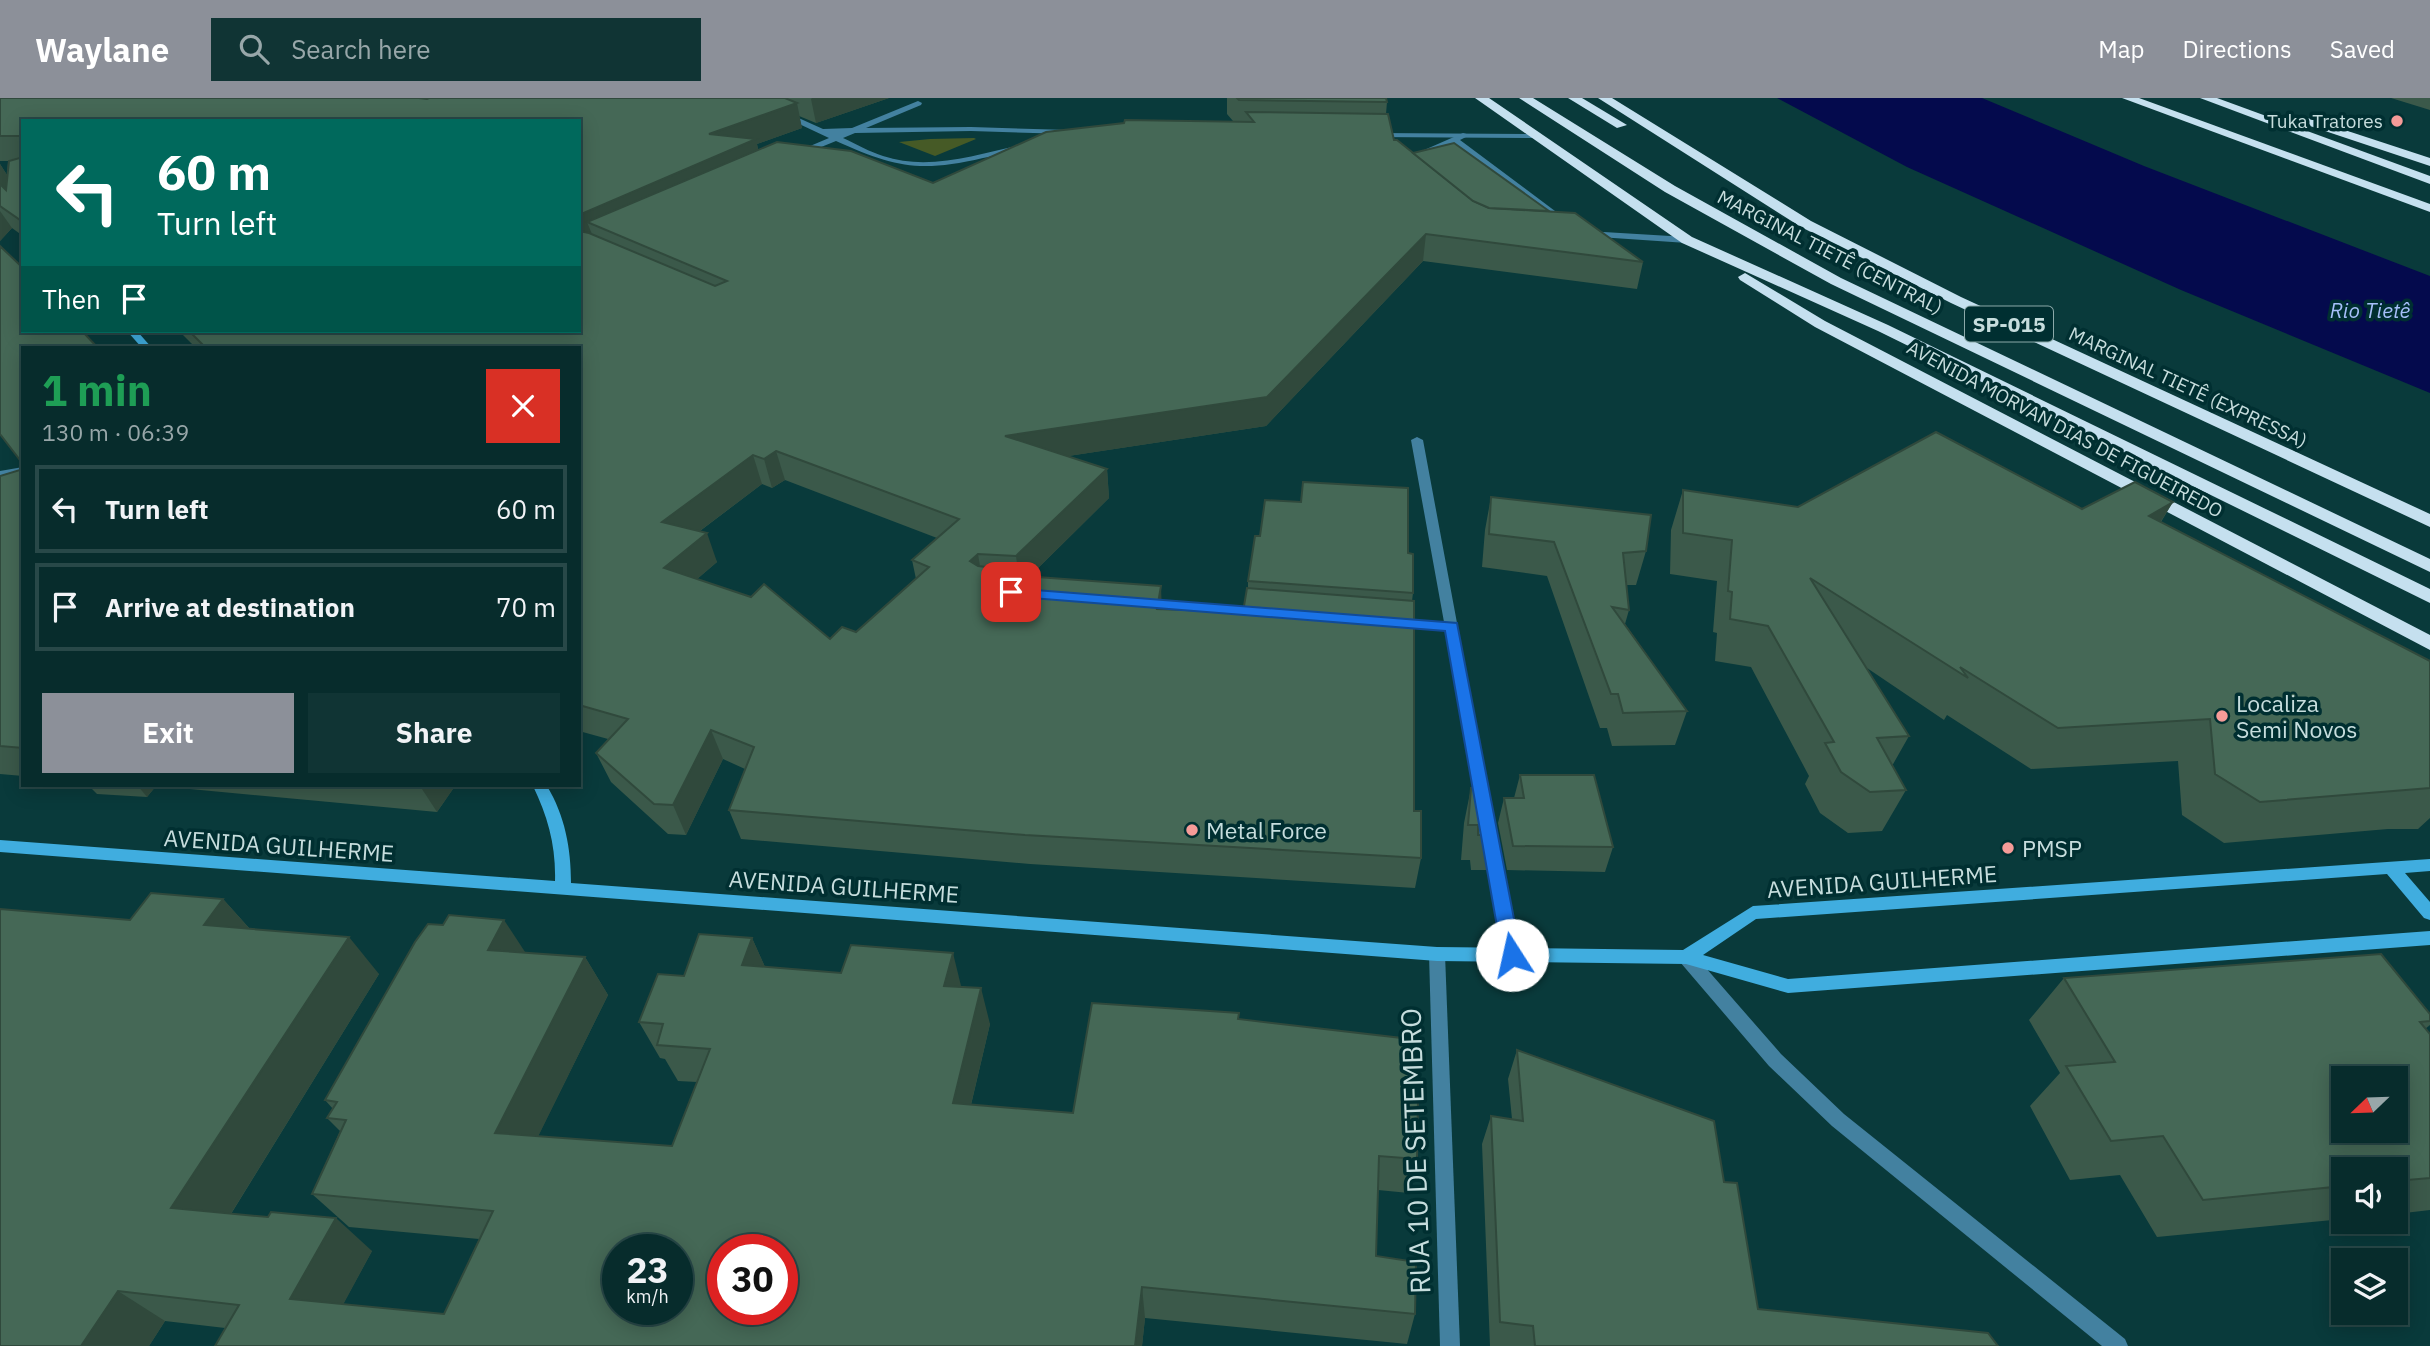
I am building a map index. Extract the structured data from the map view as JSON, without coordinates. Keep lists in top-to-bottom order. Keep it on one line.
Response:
{"streets":{"highway":["MARGINAL TIETÊ (CENTRAL)","SP-015","MARGINAL TIETÊ (EXPRESSA)","AVENIDA MORVAN DIAS DE FIGUEIREDO"],"street":["AVENIDA GUILHERME","RUA 10 DE SETEMBRO"]},"crossings":[["AVENIDA GUILHERME","RUA 10 DE SETEMBRO"]],"water":["Rio Tietê"],"places":["Tuka Tratores","Localiza Semi Novos","Metal Force","PMSP"],"north":"bottom left","page":{"header":"Waylane","search":"Search here","nav":["Map","Directions","Saved"],"turn":["60 m","Turn left"],"then":"Then","heading":["1 min","130 m · 06:39"],"list":[{"name":"Turn left","value":"60 m"},{"name":"Arrive at destination","value":"70 m"}],"buttons":["Exit","Share"],"speed":"23 km/h","limit":"30"}}
